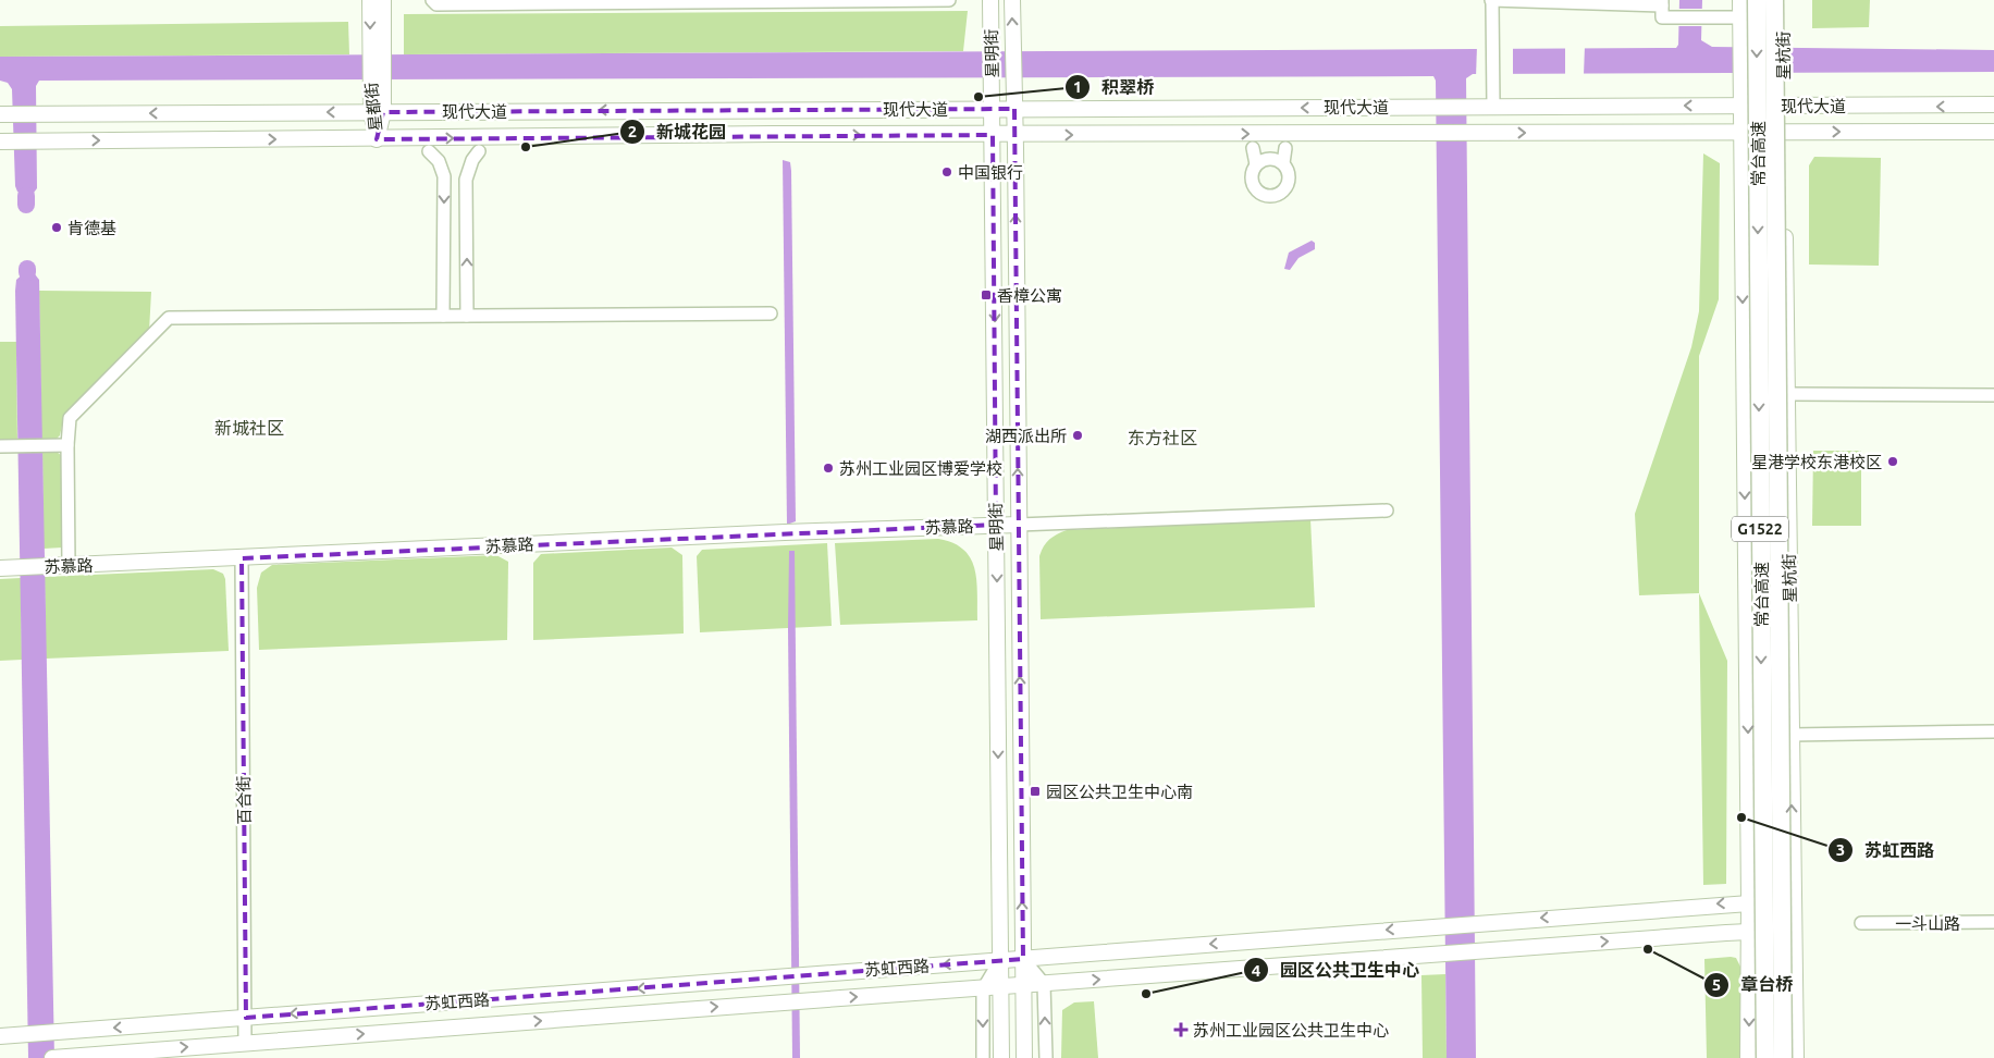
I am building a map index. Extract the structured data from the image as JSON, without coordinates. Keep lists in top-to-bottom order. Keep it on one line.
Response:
{"streets":{"highway":["常台高速","G1522"],"main road":["星明街","星杭街","现代大道","星都街","苏慕路","苏虹西路"],"street":["百合街","一斗山路"]},"crossings":[["星明街","现代大道"],["星明街","苏慕路"],["星明街","苏虹西路"],["星杭街","现代大道"],["星杭街","苏虹西路"],["现代大道","星都街"],["苏慕路","百合街"],["百合街","苏虹西路"]],"districts":["新城社区","东方社区"],"places":{"other":["积翠桥","新城花园","中国银行","肯德基","湖西派出所","星港学校东港校区","苏州工业园区博爱学校","苏虹西路","章台桥","园区公共卫生中心"],"transit":["香樟公寓","园区公共卫生中心南"],"health":["苏州工业园区公共卫生中心"]}}
